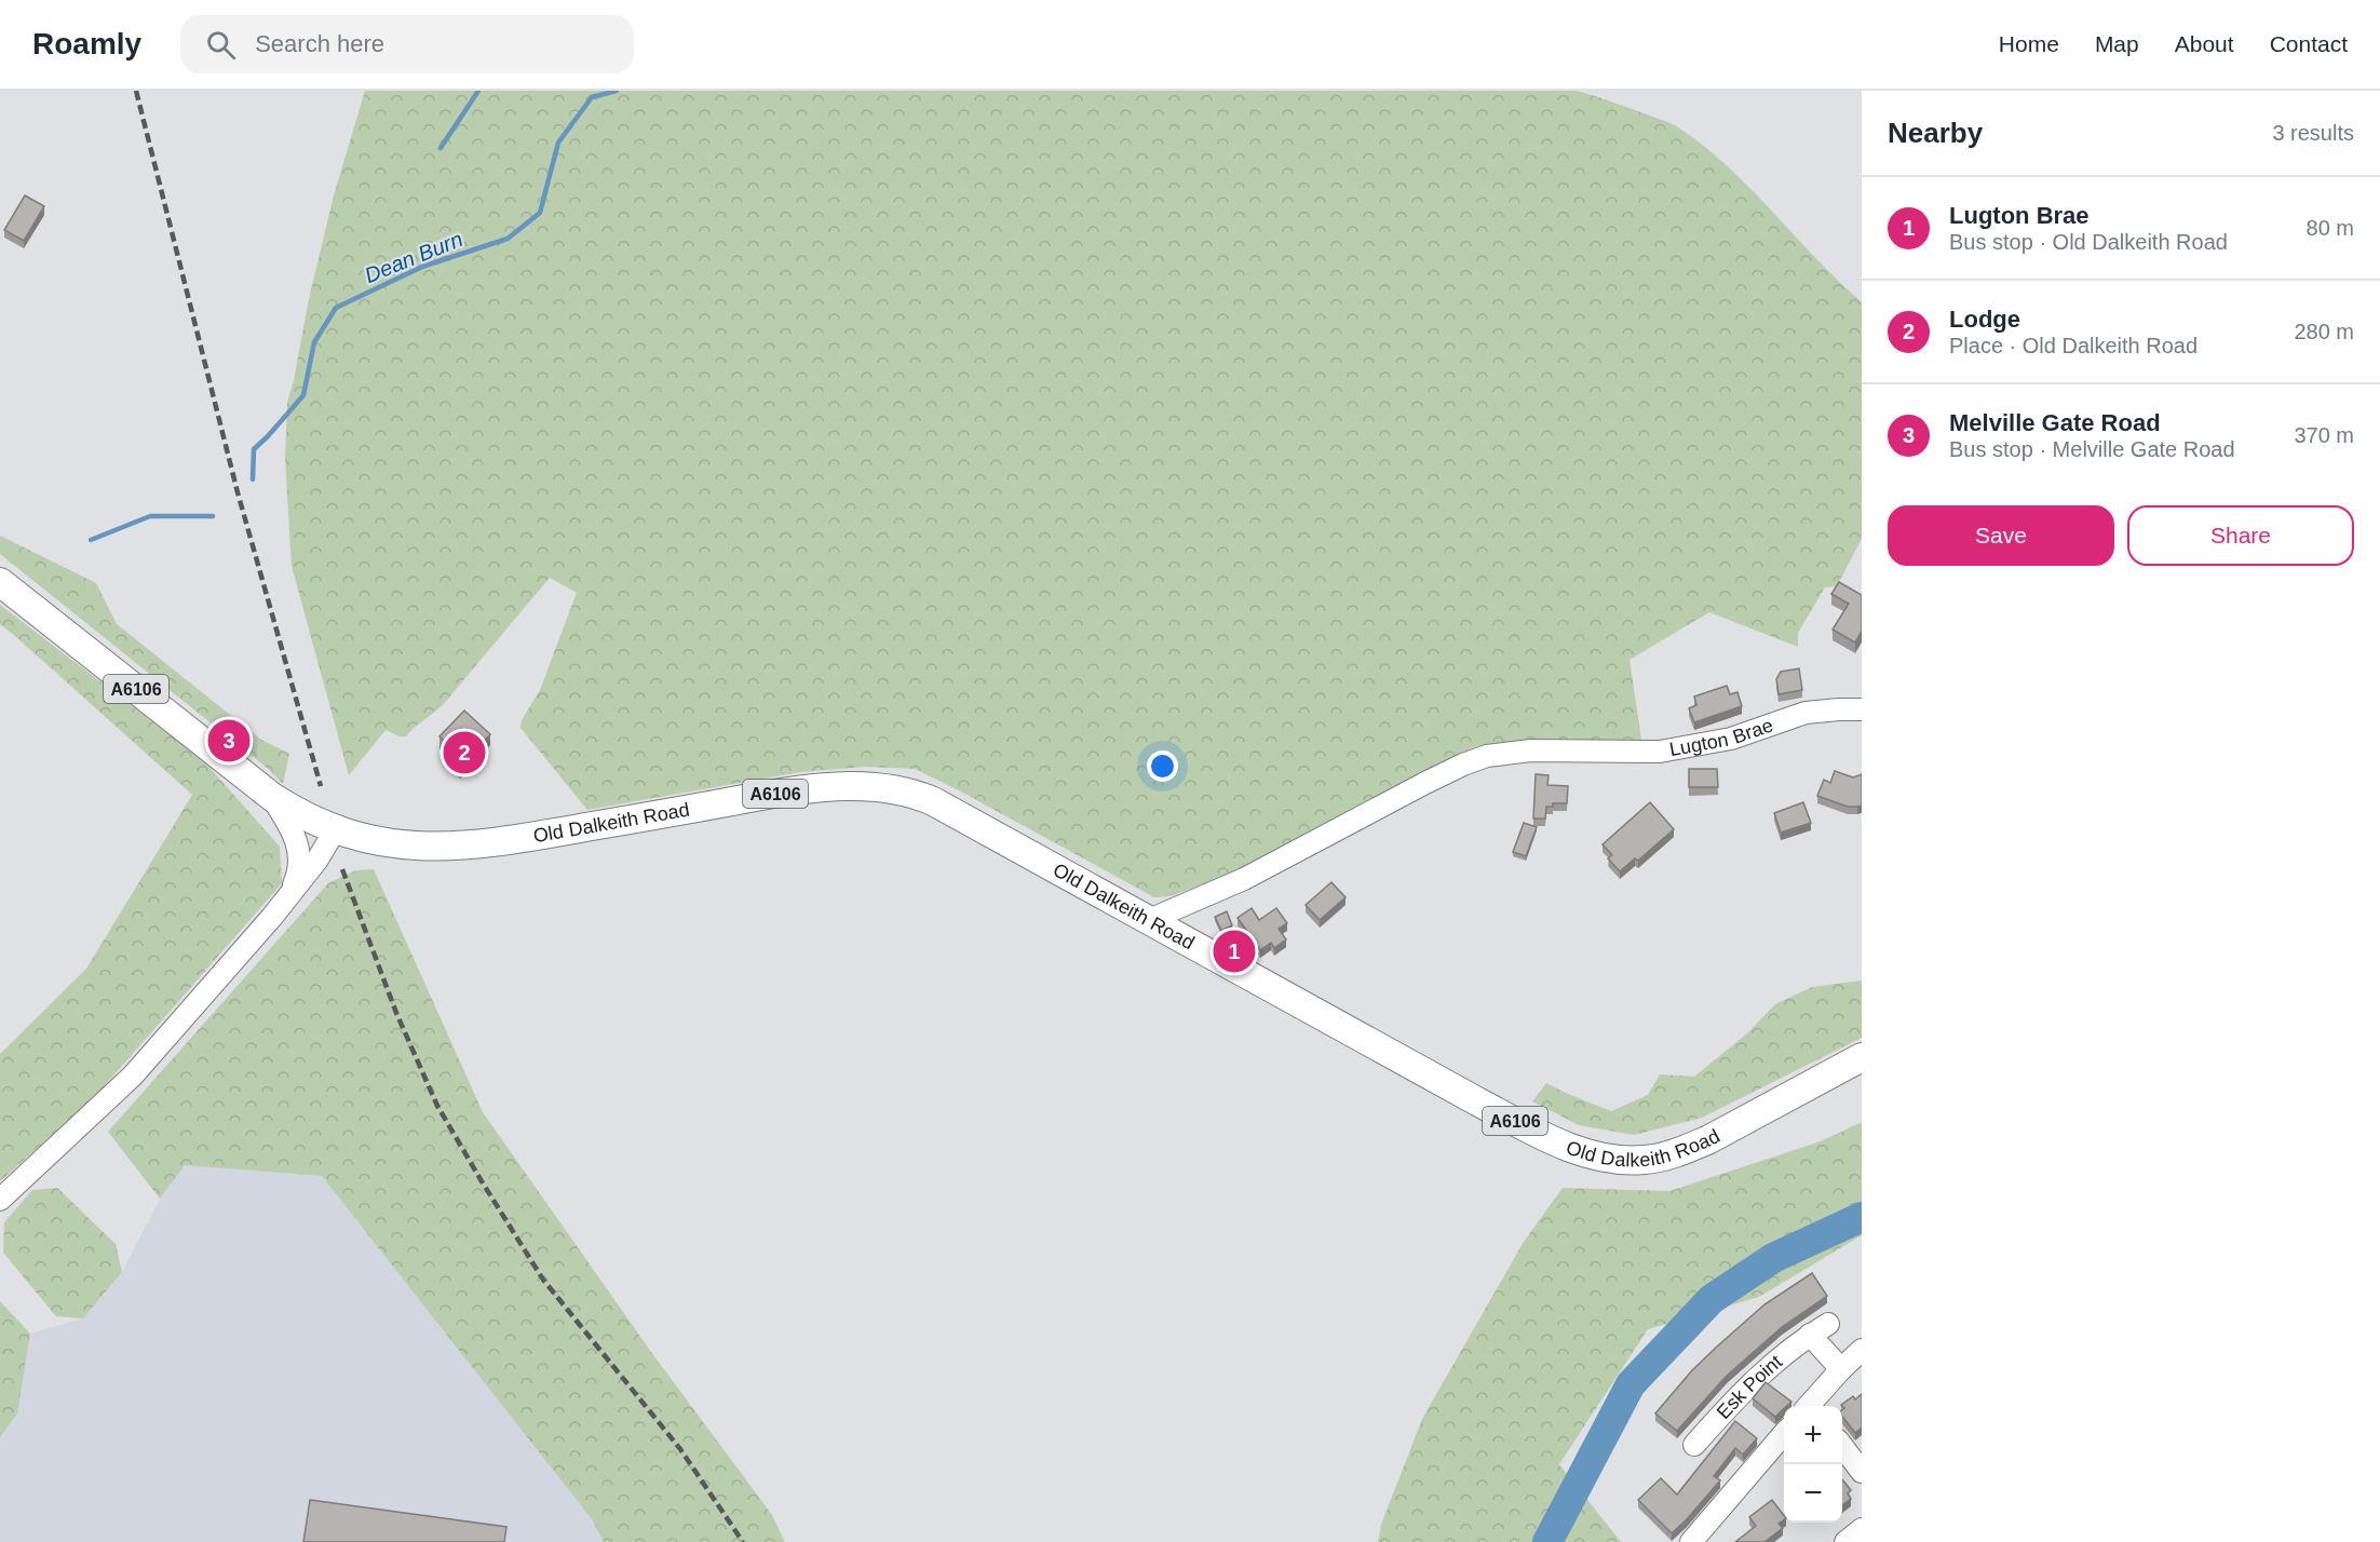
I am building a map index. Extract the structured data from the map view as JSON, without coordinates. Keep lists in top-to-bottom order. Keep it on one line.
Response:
{"streets":{"main road":["A6106","Old Dalkeith Road"],"street":["Lugton Brae","Esk Point"]},"crossings":[["A6106","Old Dalkeith Road"],["Lugton Brae","Old Dalkeith Road"]],"water":["Dean Burn"],"page":{"header":"Roamly","search":"Search here","nav":["Home","Map","About","Contact"],"heading":["Nearby","3 results"],"list":[{"mark":"1","name":"Lugton Brae","note":"Bus stop · Old Dalkeith Road","value":"80 m"},{"mark":"2","name":"Lodge","note":"Place · Old Dalkeith Road","value":"280 m"},{"mark":"3","name":"Melville Gate Road","note":"Bus stop · Melville Gate Road","value":"370 m"}],"buttons":["Save","Share"],"pins":["3","2","1"],"map_buttons":["+","−"]}}
